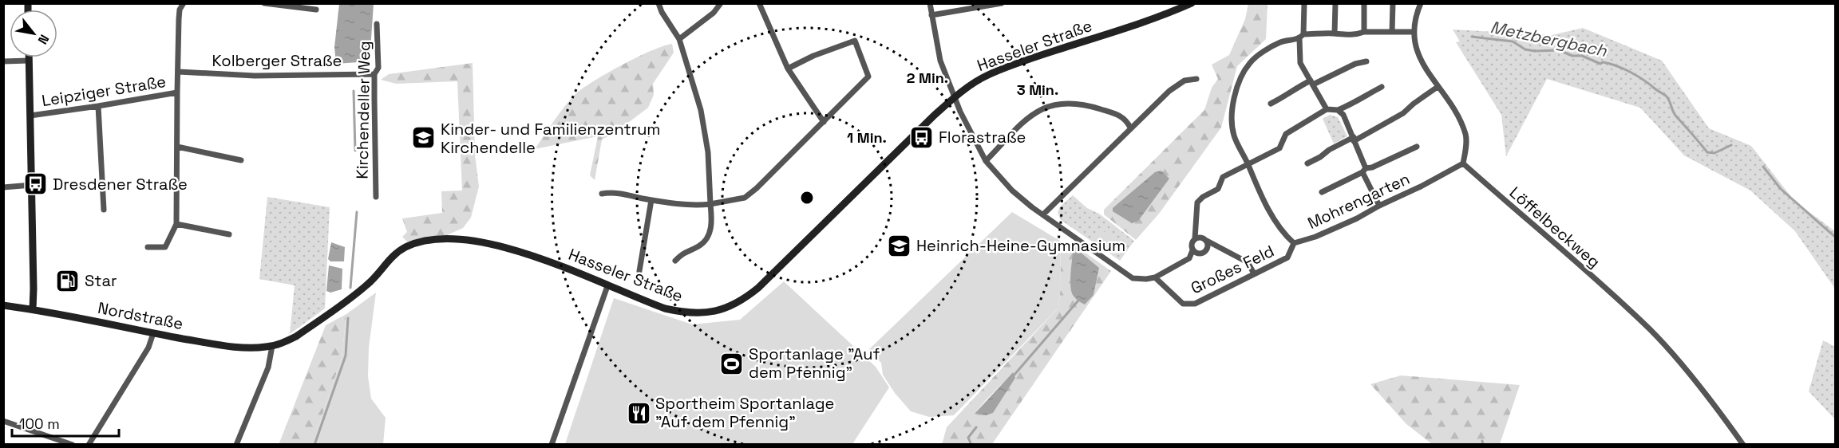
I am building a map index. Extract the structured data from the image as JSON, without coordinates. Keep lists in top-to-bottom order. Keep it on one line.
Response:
{"streets":{"main road":["Hasseler Straße","Nordstraße"],"street":["Kolberger Straße","Leipziger Straße","Kirchendeller Weg","Mohrengarten","Löffelbeckweg","Großes Feld"]},"crossings":[["Hasseler Straße","Nordstraße"],["Kolberger Straße","Leipziger Straße"],["Kolberger Straße","Kirchendeller Weg"],["Mohrengarten","Löffelbeckweg"],["Mohrengarten","Großes Feld"]],"water":["Metzbergbach"],"places":{"bus stop":["Florastraße","Dresdener Straße"],"school or university":["Kinder- und Familienzentrum Kirchendelle","Heinrich-Heine-Gymnasium"],"fuel station":["Star"],"sports":["Sportanlage \"Auf dem Pfennig\""],"restaurant":["Sportheim Sportanlage \"Auf dem Pfennig\""]},"scale_bar":"100 m","north":"bottom right","rings":["2 Min.","3 Min.","1 Min."]}
